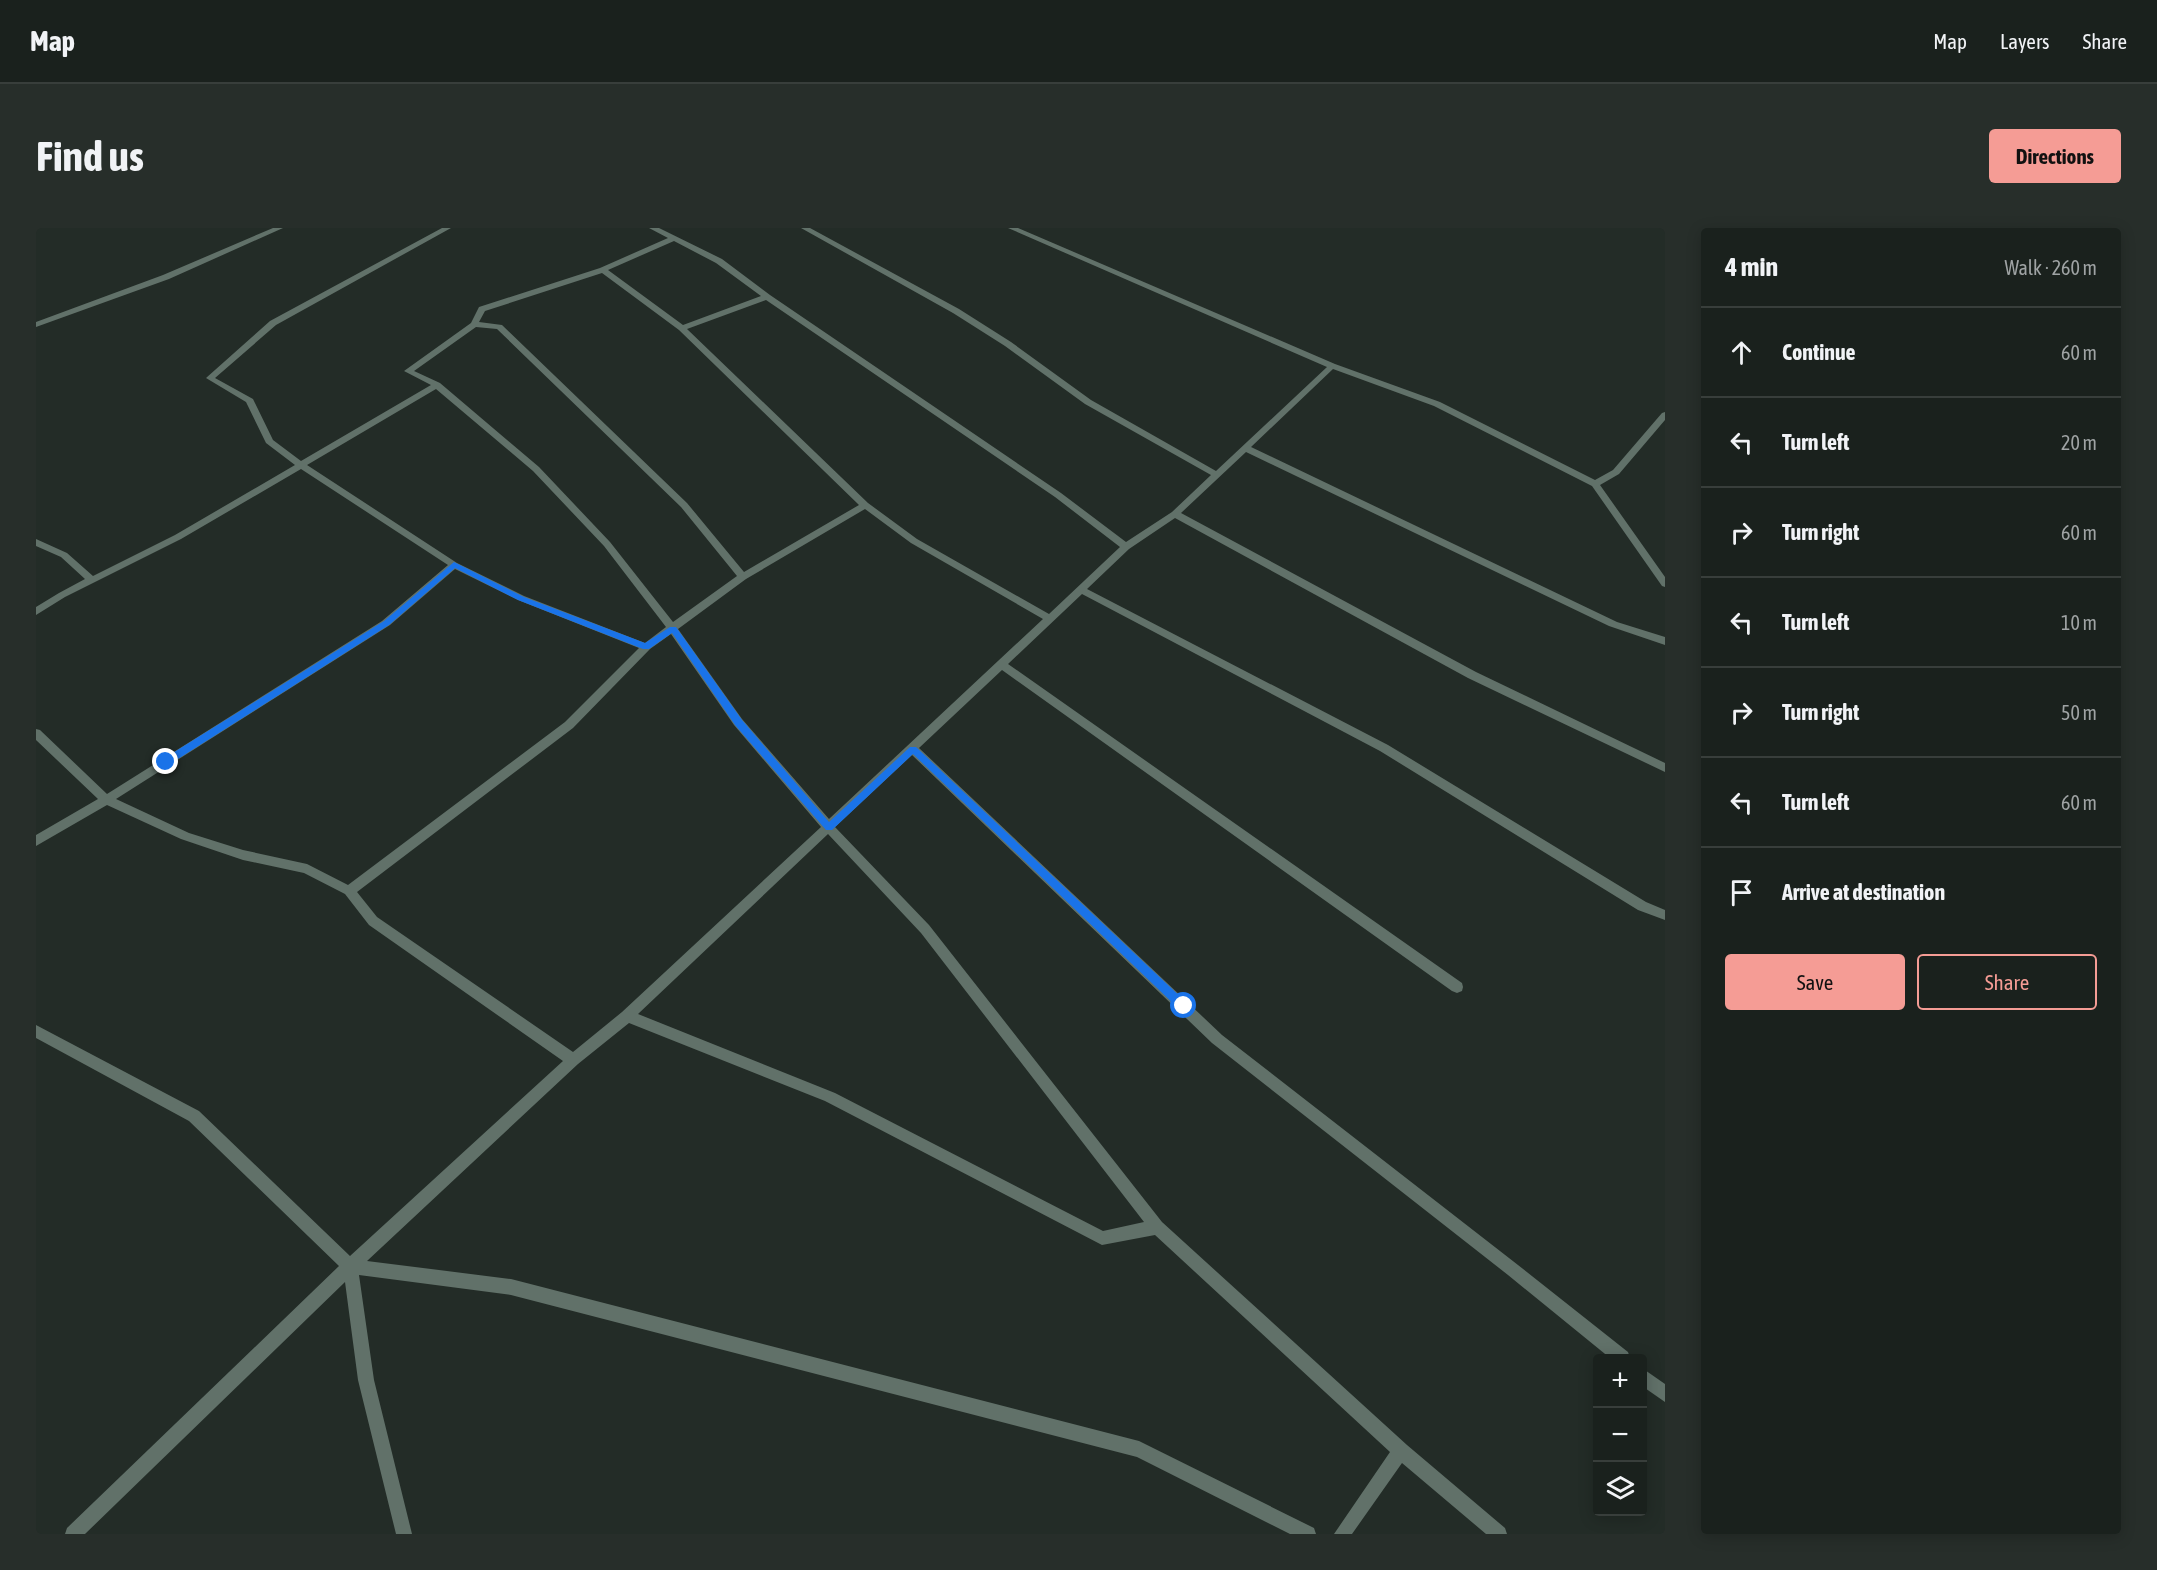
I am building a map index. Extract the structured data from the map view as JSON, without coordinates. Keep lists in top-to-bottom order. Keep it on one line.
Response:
{"page":{"header":"Map","nav":["Map","Layers","Share"],"buttons":["Directions",["Save","Share"]],"title":"Find us","heading":["4 min","Walk · 260 m"],"list":[["Continue","60 m"],["Turn left","20 m"],["Turn right","60 m"],["Turn left","10 m"],["Turn right","50 m"],["Turn left","60 m"],"Arrive at destination"],"map_buttons":["+","−"]}}
